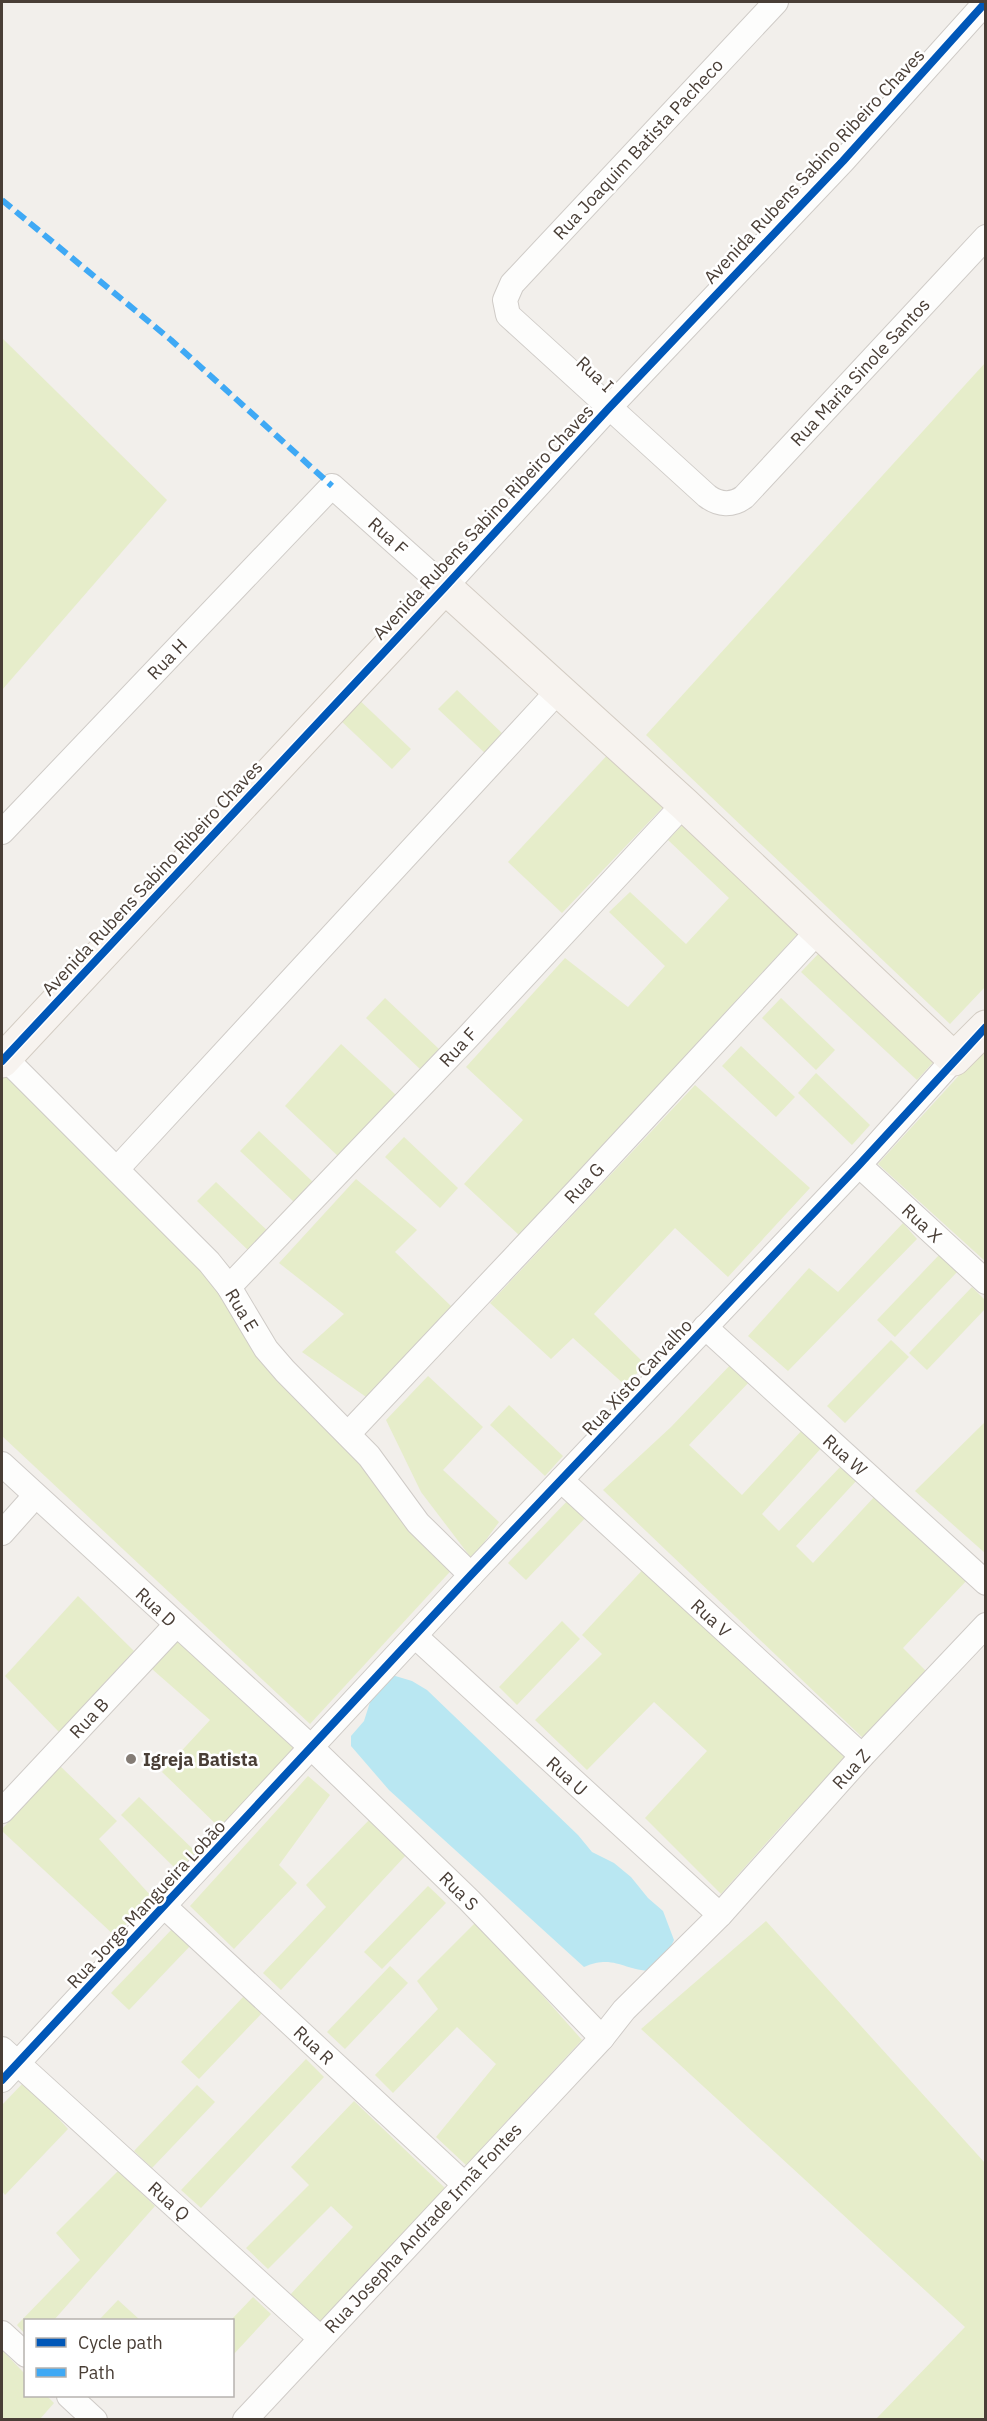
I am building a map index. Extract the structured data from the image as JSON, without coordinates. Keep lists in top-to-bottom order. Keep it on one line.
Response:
{"streets":{"street":["Rua Joaquim Batista Pacheco","Avenida Rubens Sabino Ribeiro Chaves","Rua Maria Sinole Santos","Rua I","Rua F","Rua H","Rua G","Rua X","Rua E","Rua Xisto Carvalho","Rua W","Rua D","Rua V","Rua B","Rua Z","Rua U","Rua S","Rua Jorge Mangueira Lobão","Rua R","Rua Q","Rua Josepha Andrade Irmã Fontes"]},"crossings":[["Rua Joaquim Batista Pacheco","Rua I"],["Avenida Rubens Sabino Ribeiro Chaves","Rua I"],["Avenida Rubens Sabino Ribeiro Chaves","Rua F"],["Avenida Rubens Sabino Ribeiro Chaves","Rua E"],["Rua Maria Sinole Santos","Rua I"],["Rua F","Rua H"],["Rua F","Rua G"],["Rua F","Rua E"],["Rua F","Rua Xisto Carvalho"],["Rua G","Rua E"],["Rua X","Rua Xisto Carvalho"],["Rua E","Rua Xisto Carvalho"],["Rua Xisto Carvalho","Rua W"],["Rua Xisto Carvalho","Rua D"],["Rua Xisto Carvalho","Rua V"],["Rua Xisto Carvalho","Rua U"],["Rua Xisto Carvalho","Rua S"],["Rua Xisto Carvalho","Rua Jorge Mangueira Lobão"],["Rua D","Rua B"],["Rua D","Rua S"],["Rua D","Rua Jorge Mangueira Lobão"],["Rua V","Rua Z"],["Rua Z","Rua U"],["Rua Z","Rua Josepha Andrade Irmã Fontes"],["Rua S","Rua Jorge Mangueira Lobão"],["Rua S","Rua Josepha Andrade Irmã Fontes"],["Rua Jorge Mangueira Lobão","Rua R"],["Rua Jorge Mangueira Lobão","Rua Q"],["Rua R","Rua Josepha Andrade Irmã Fontes"],["Rua Q","Rua Josepha Andrade Irmã Fontes"]],"places":["Igreja Batista"],"legend":["Cycle path","Path"]}
